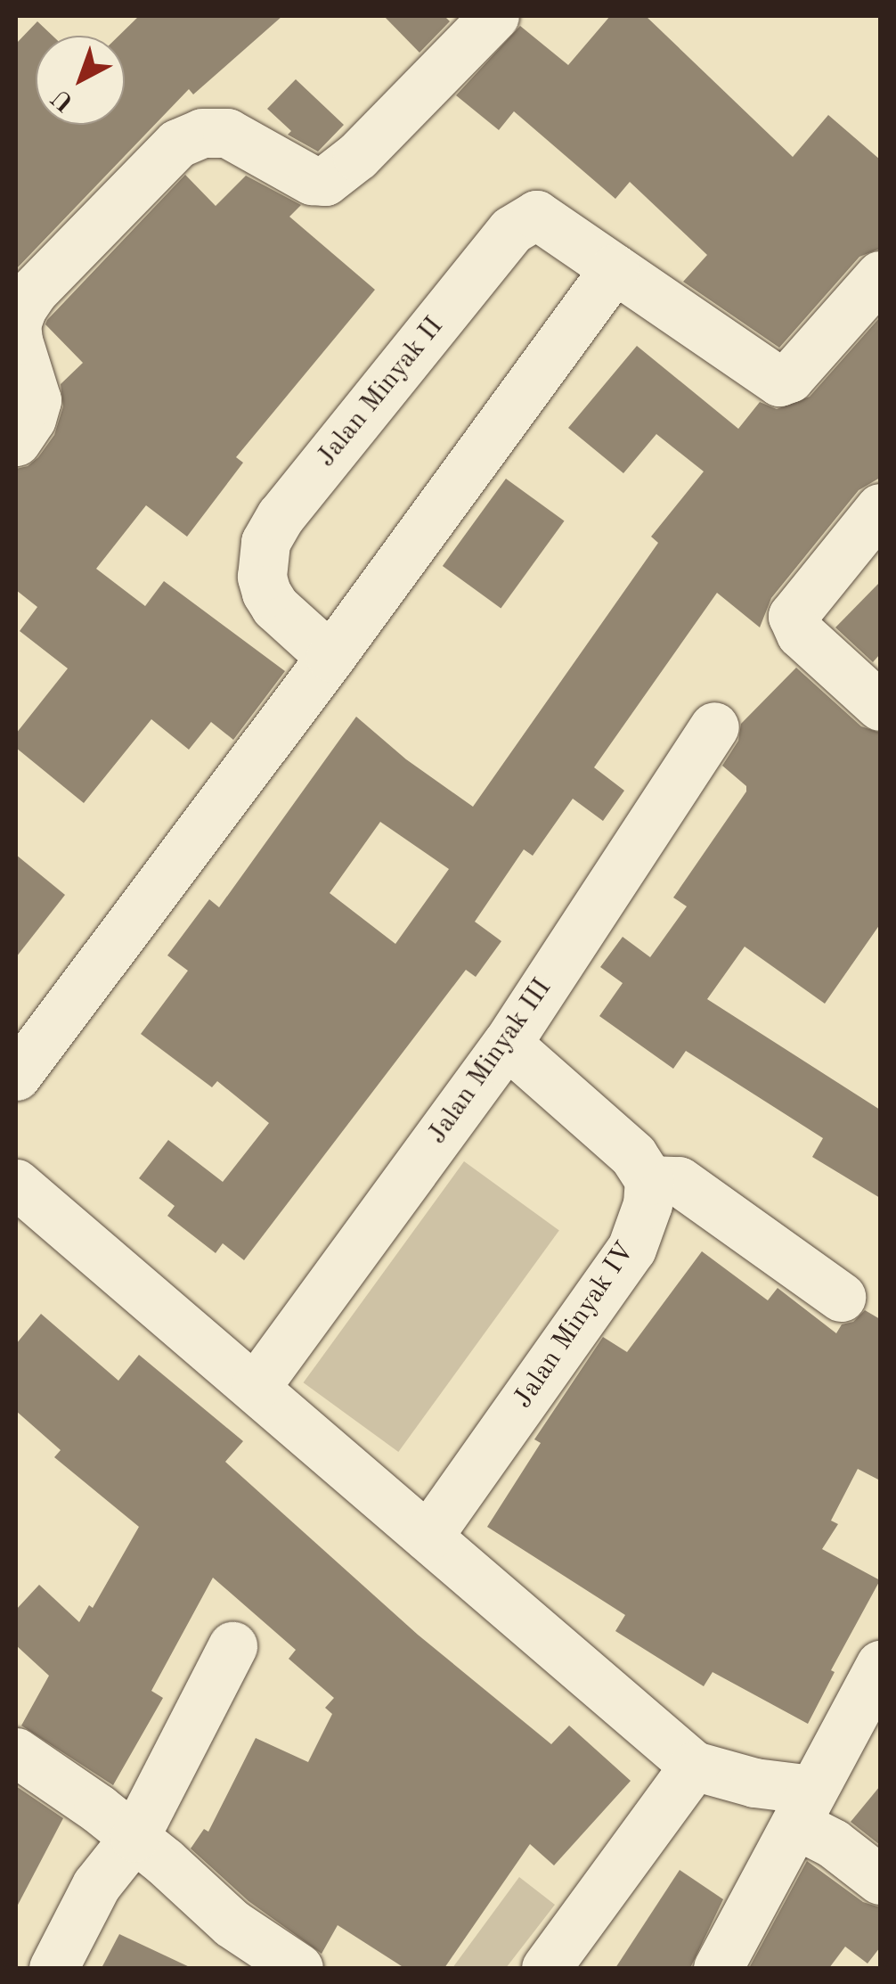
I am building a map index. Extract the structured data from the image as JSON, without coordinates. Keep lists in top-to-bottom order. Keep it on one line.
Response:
{"streets":{"street":["Jalan Minyak II","Jalan Minyak III","Jalan Minyak IV"]},"north":"bottom left"}
